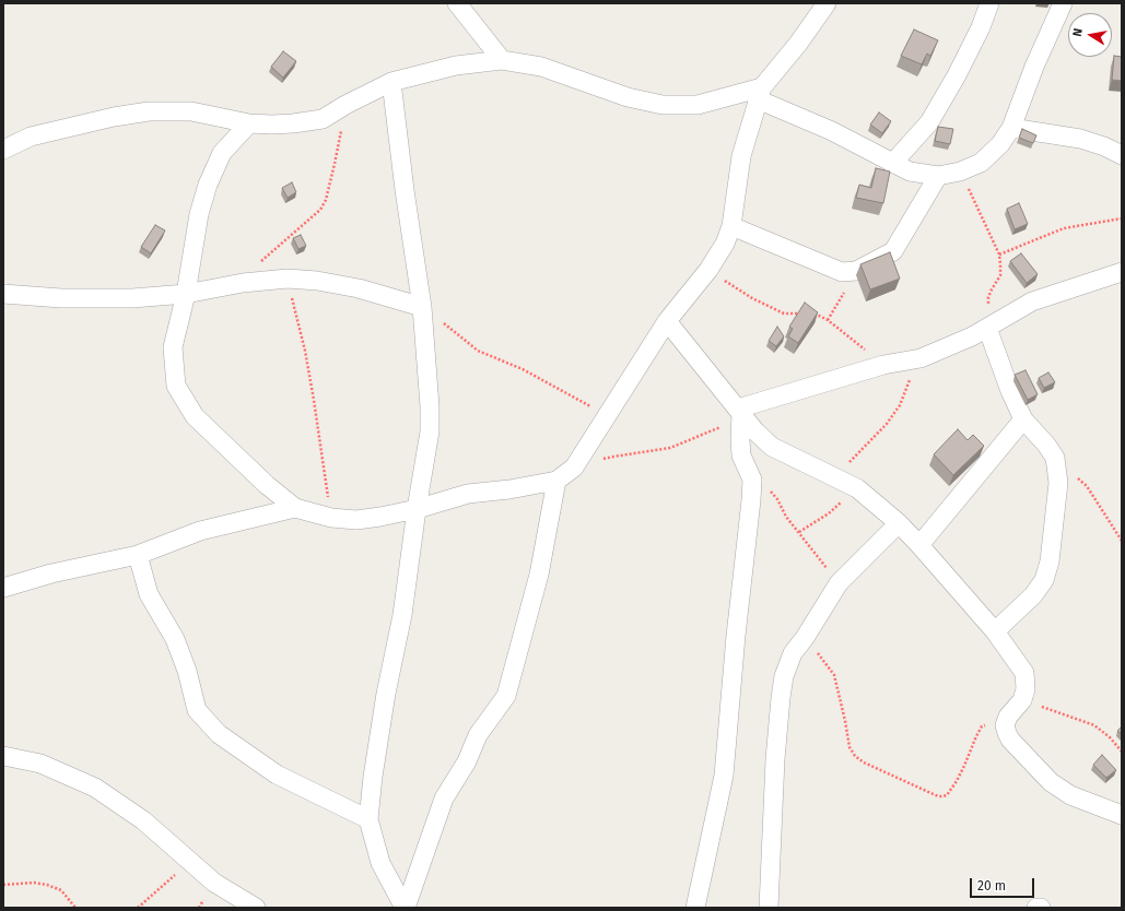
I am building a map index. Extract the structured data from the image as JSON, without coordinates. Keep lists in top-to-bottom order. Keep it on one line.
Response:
{"scale_bar":"20 m","north":"left"}
